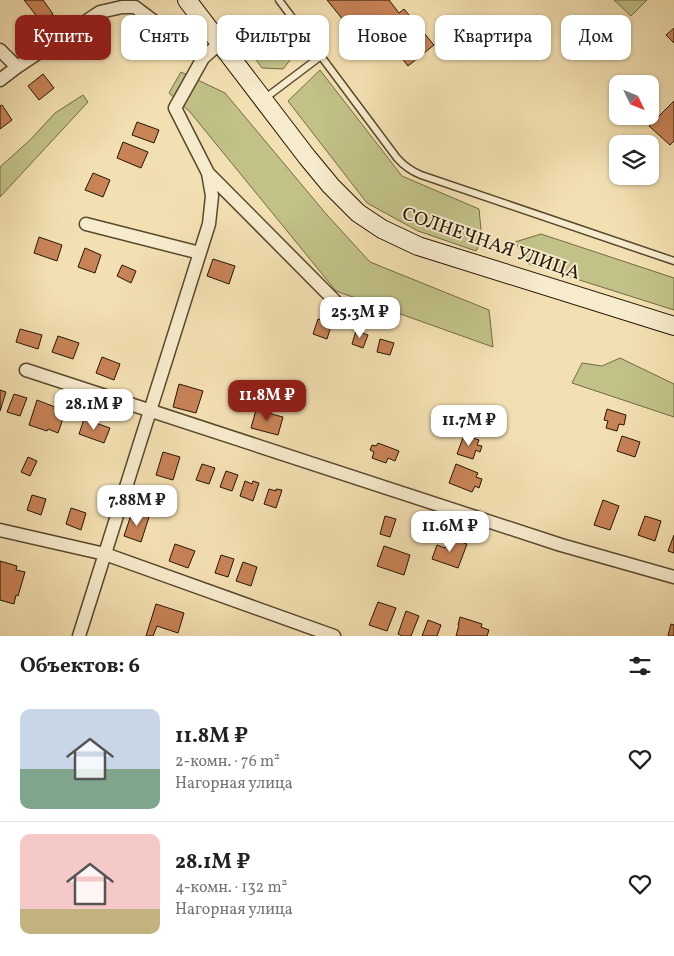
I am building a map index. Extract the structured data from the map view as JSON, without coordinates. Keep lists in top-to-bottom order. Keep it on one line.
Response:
{"streets":{"street":["СОЛНЕЧНАЯ УЛИЦА"]},"north":"bottom right","page":{"chip":["Купить","Снять","Фильтры","Новое","Квартира","Дом"],"price":["25.3M ₽","11.8M ₽","28.1M ₽","11.7M ₽","7.88M ₽","11.6M ₽"],"heading":"Объектов: 6","list":[{"name":"11.8M ₽","note":"2-комн. · 76 m² · Нагорная улица"},{"name":"28.1M ₽","note":"4-комн. · 132 m² · Нагорная улица"}]}}
